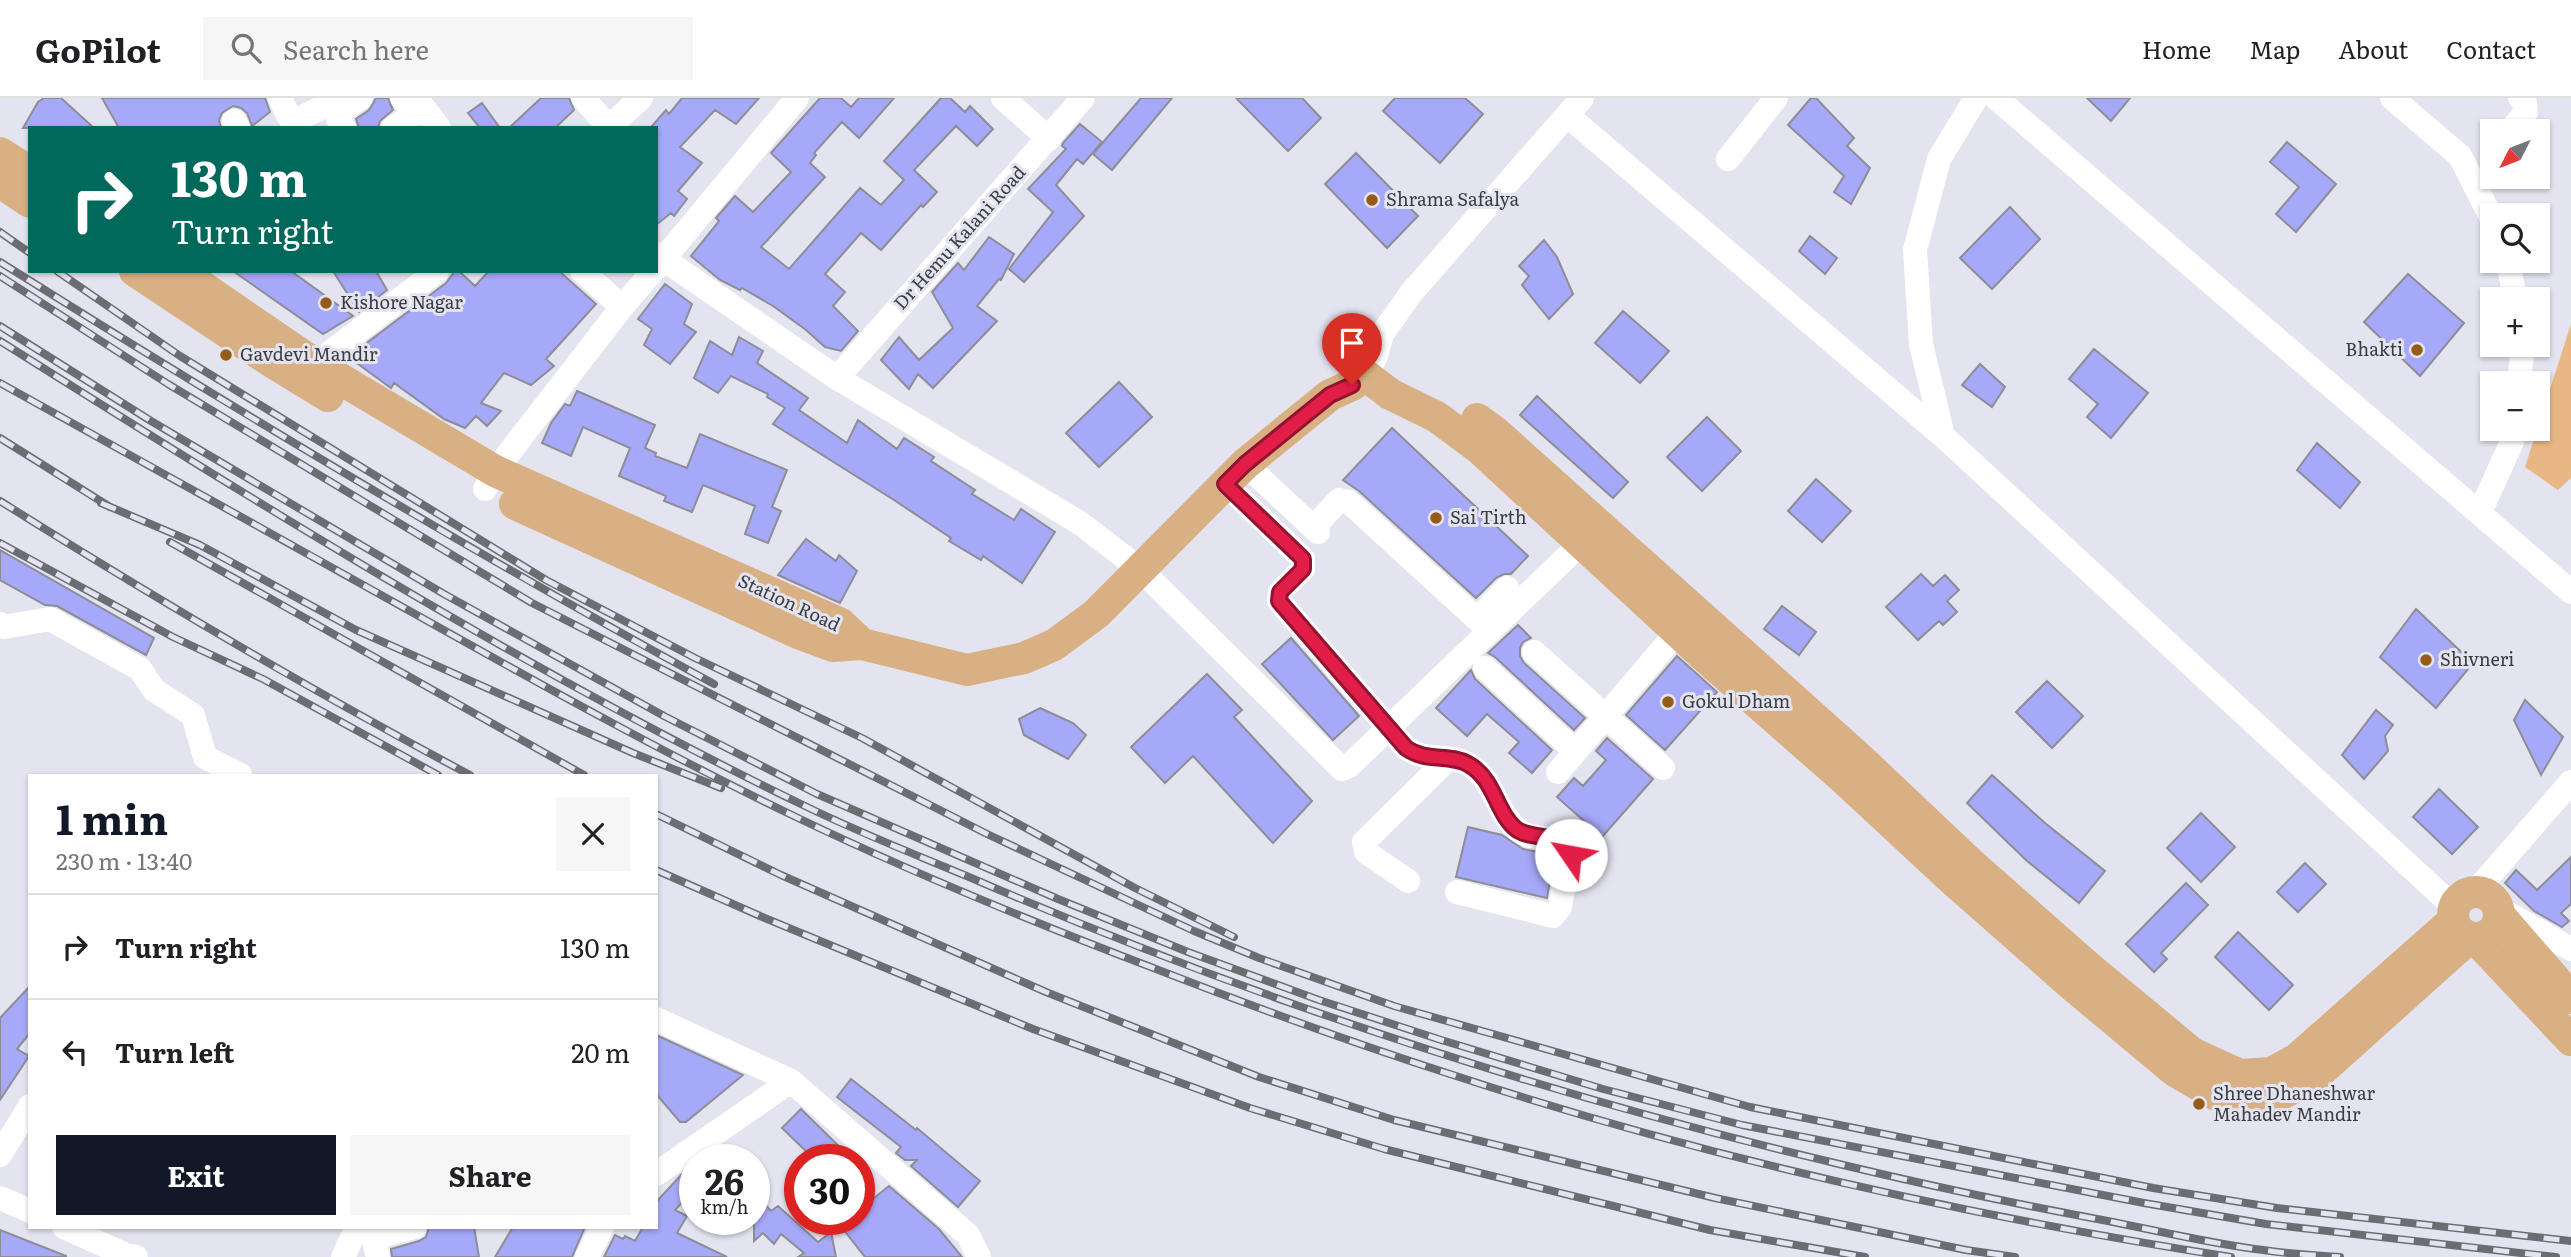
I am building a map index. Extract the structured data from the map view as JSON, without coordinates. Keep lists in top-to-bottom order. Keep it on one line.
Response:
{"streets":{"main road":["Station Road"],"street":["Dr Hemu Kalani Road"]},"places":["Shrama Safalya","Kishore Nagar","Bhakti","Gavdevi Mandir","Sai Tirth","Shivneri","Gokul Dham","Shree Dhaneshwar Mahadev Mandir"],"north":"bottom left","page":{"header":"GoPilot","search":"Search here","nav":["Home","Map","About","Contact"],"map_buttons":["+","−"],"turn":["130 m","Turn right"],"heading":["1 min","230 m · 13:40"],"list":[{"name":"Turn right","value":"130 m"},{"name":"Turn left","value":"20 m"}],"buttons":["Exit","Share"],"speed":"26 km/h","limit":"30"}}
